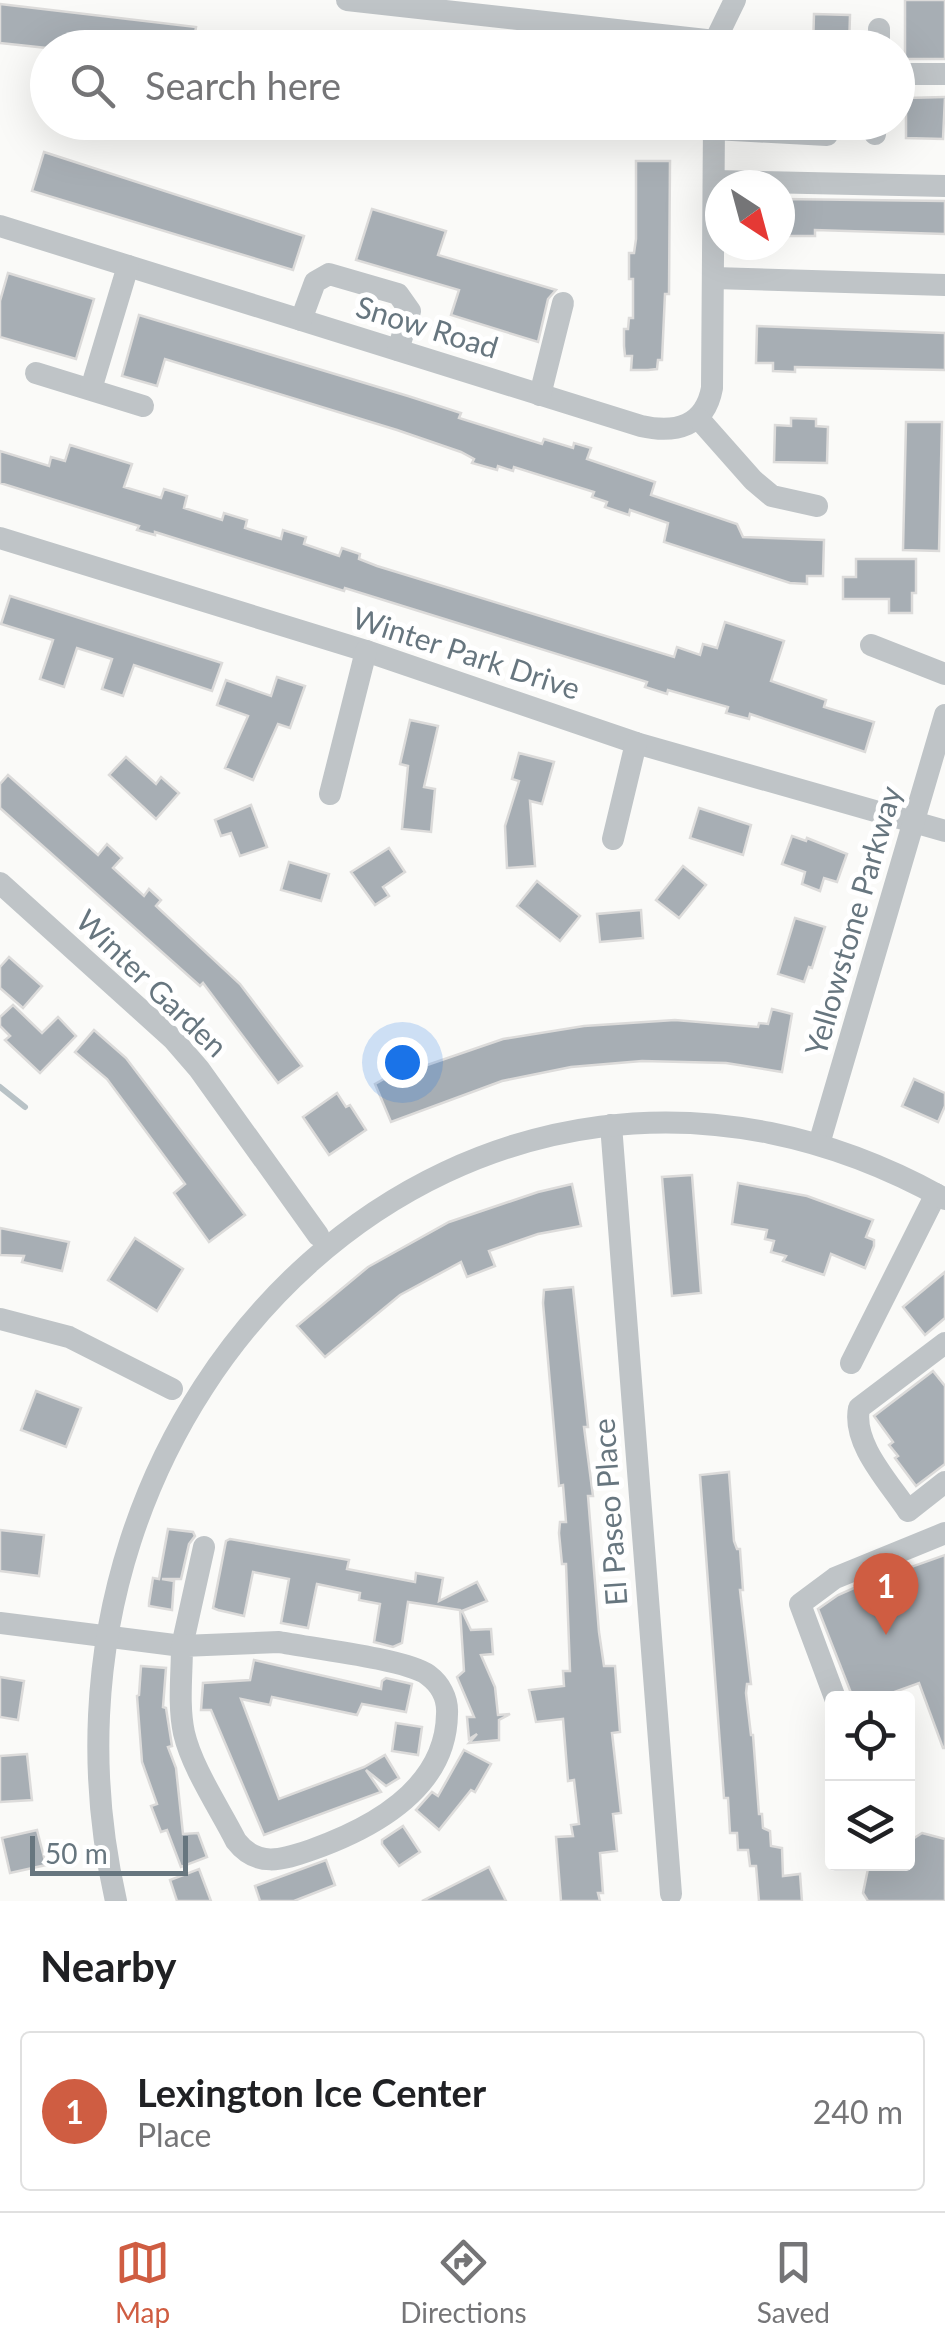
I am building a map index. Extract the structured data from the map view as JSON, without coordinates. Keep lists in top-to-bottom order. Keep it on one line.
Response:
{"streets":{"street":["Snow Road","Winter Park Drive","Yellowstone Parkway","Winter Garden","El Paseo Place"]},"crossings":[["Winter Park Drive","Yellowstone Parkway"]],"scale_bar":"50 m","north":"bottom right","page":{"search":"Search here","pins":"1","scale":"50 m","heading":"Nearby","list":[{"mark":"1","name":"Lexington Ice Center","note":"Place","value":"240 m"}],"nav":["Map","Directions","Saved"]}}
